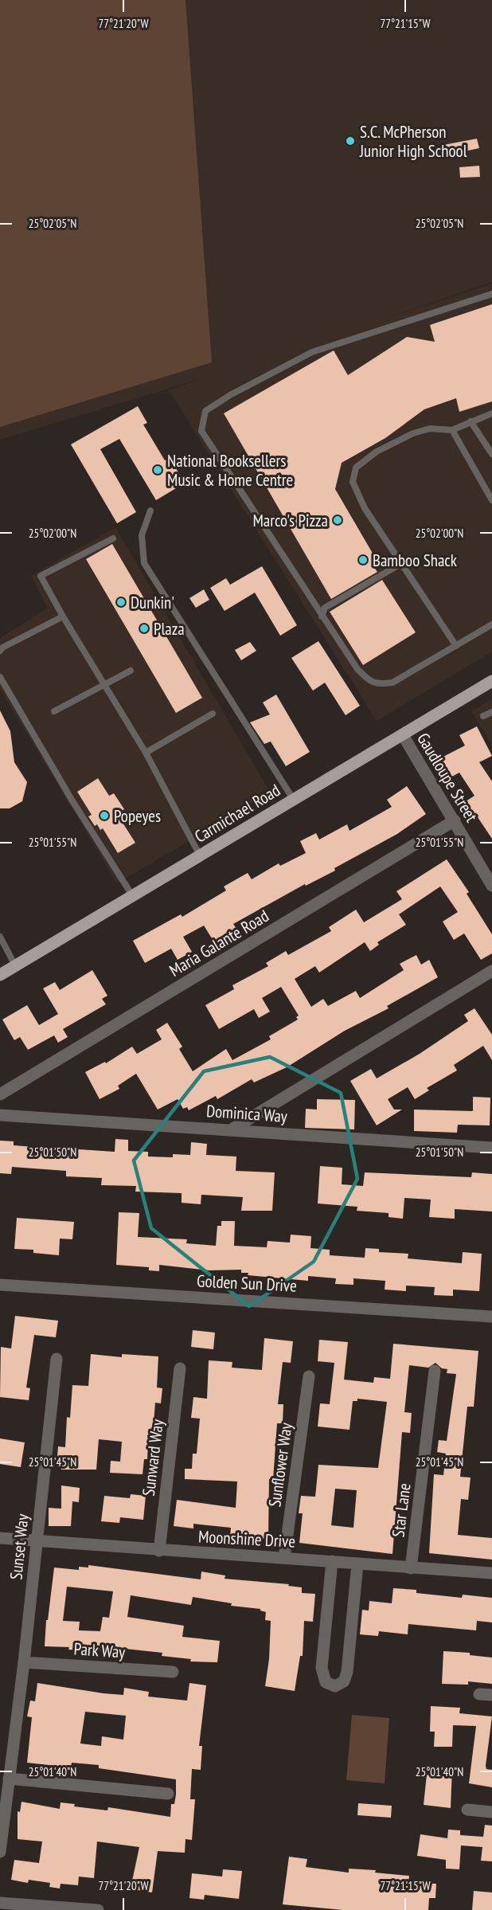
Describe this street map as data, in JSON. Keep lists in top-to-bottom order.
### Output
{
  "streets": {
    "main road": ["Carmichael Road"],
    "street": [
      "Gaudloupe Street",
      "Maria Galante Road",
      "Dominica Way",
      "Golden Sun Drive",
      "Sunward Way",
      "Sunflower Way",
      "Star Lane",
      "Moonshine Drive",
      "Sunset Way",
      "Park Way"
    ]
  },
  "crossings": [
    ["Gaudloupe Street", "Carmichael Road"],
    ["Gaudloupe Street", "Maria Galante Road"],
    ["Sunward Way", "Moonshine Drive"],
    ["Sunflower Way", "Moonshine Drive"],
    ["Star Lane", "Moonshine Drive"],
    ["Moonshine Drive", "Sunset Way"],
    ["Sunset Way", "Park Way"]
  ],
  "places": [
    "S.C. McPherson Junior High School",
    "National Booksellers Music & Home Centre",
    "Marco's Pizza",
    "Bamboo Shack",
    "Dunkin'",
    "Plaza",
    "Popeyes"
  ],
  "coordinates": [
    "77°21'20\"W",
    "77°21'15\"W",
    "25°02'05\"N",
    "25°02'00\"N",
    "25°01'55\"N",
    "25°01'50\"N",
    "25°01'45\"N",
    "25°01'40\"N"
  ]
}
